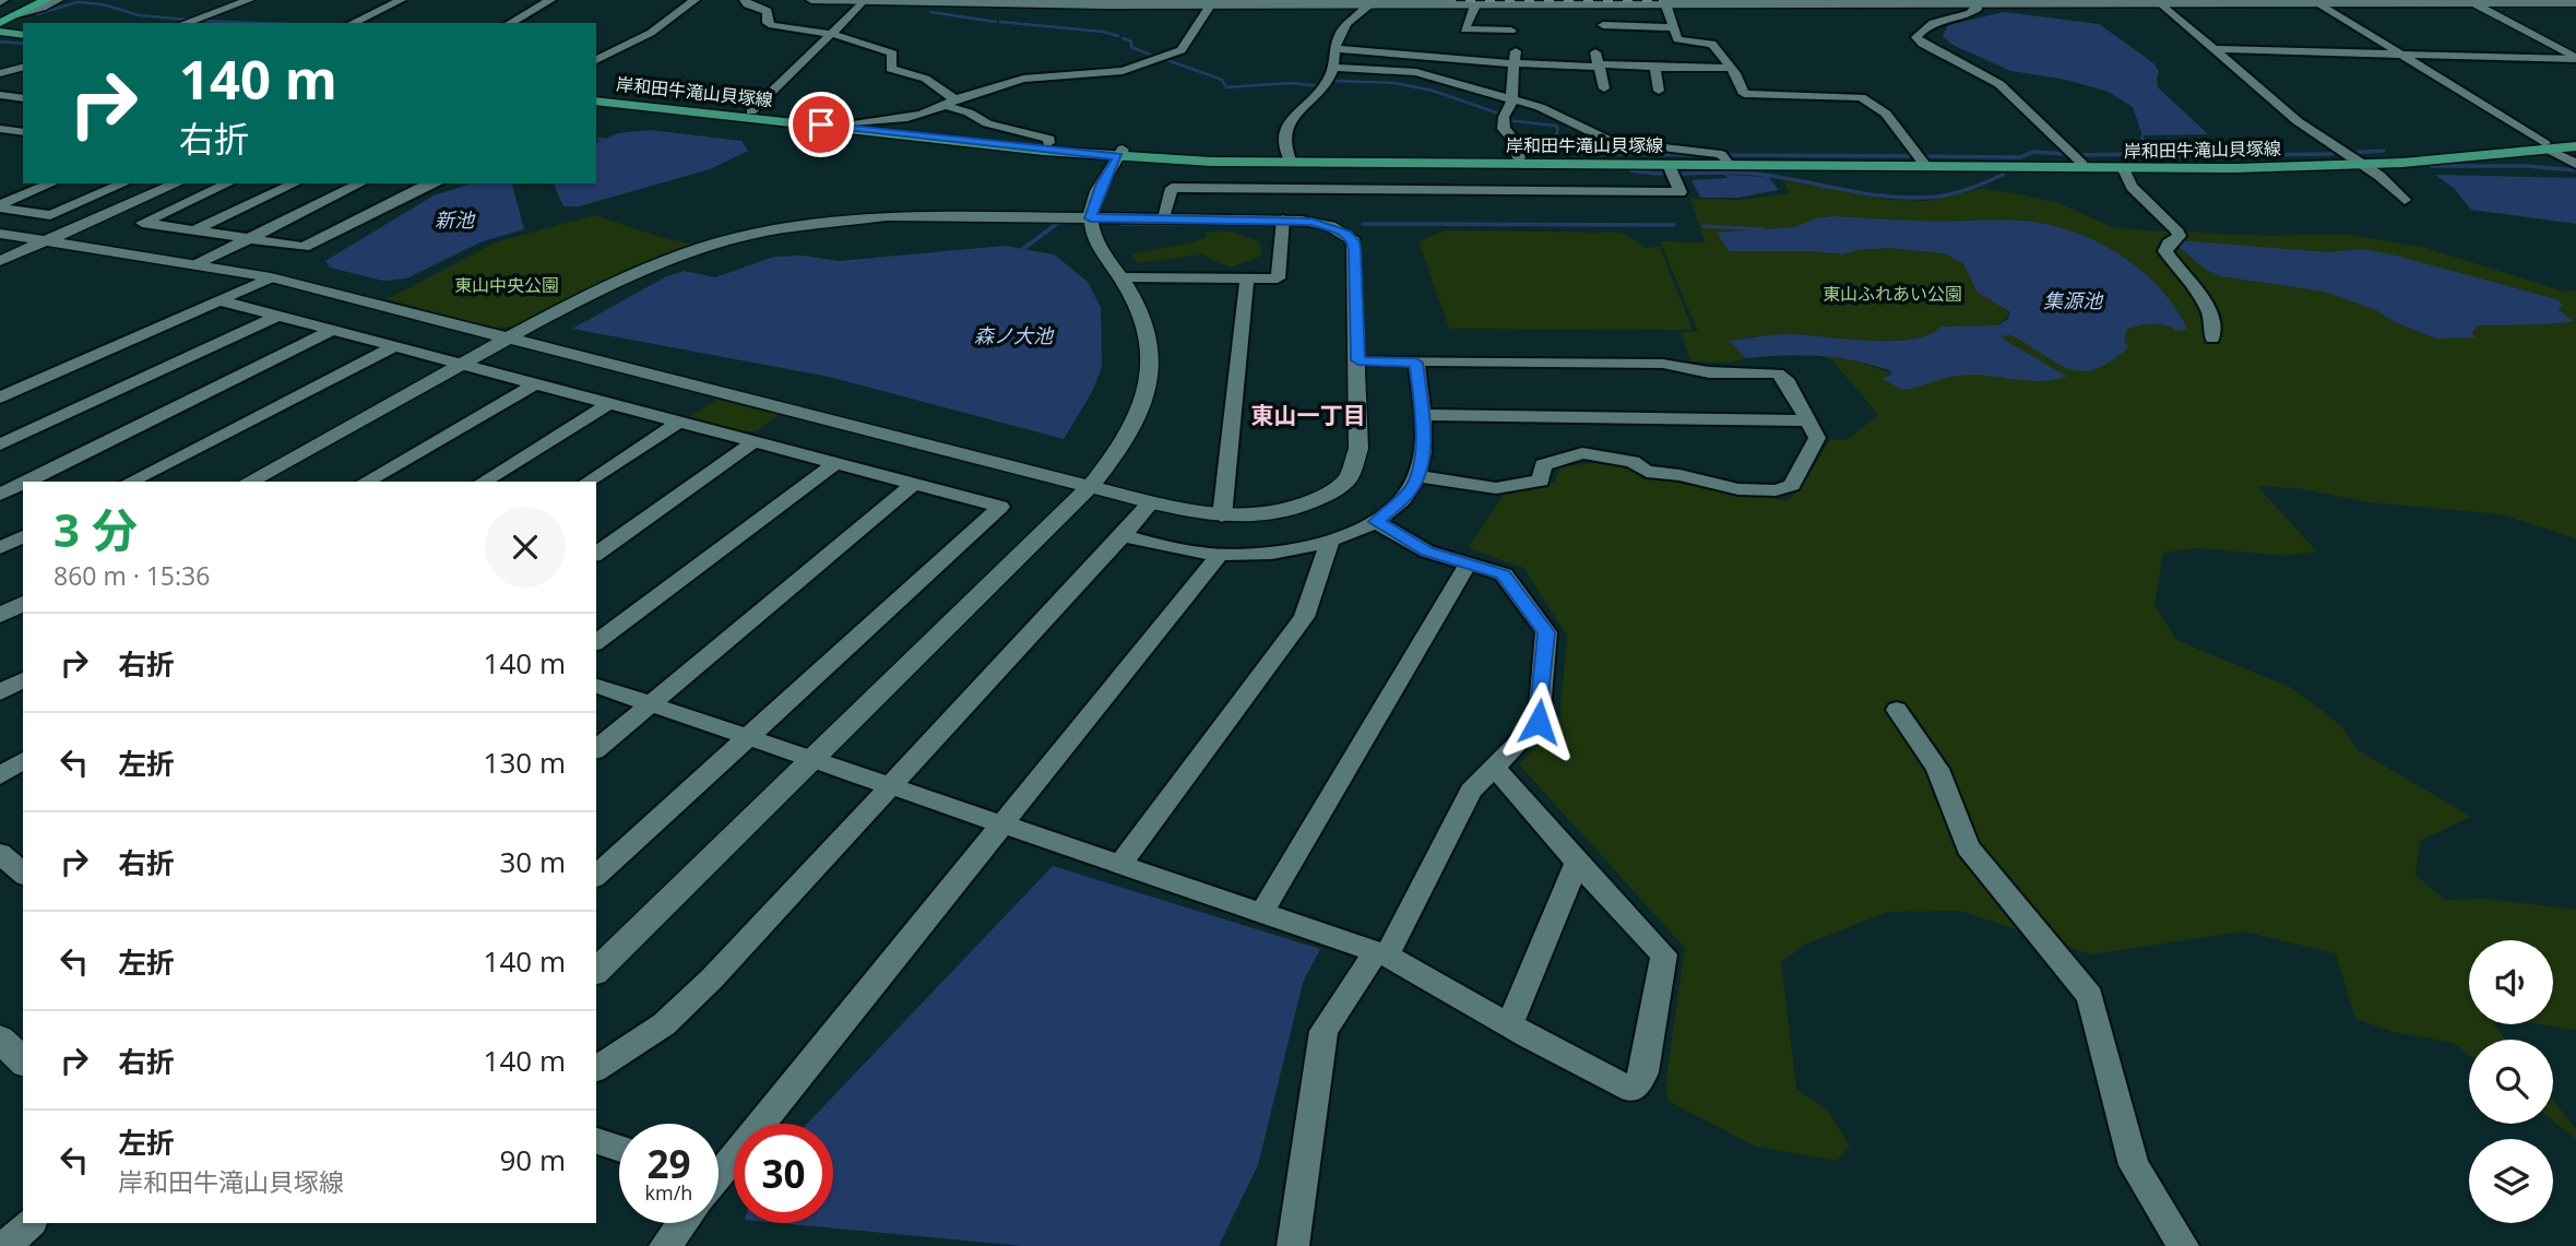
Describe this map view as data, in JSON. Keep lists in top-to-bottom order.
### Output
{
  "streets": {
    "main road": ["岸和田牛滝山貝塚線"]
  },
  "districts": ["東山一丁目"],
  "water": ["新池", "集源池", "森ノ大池"],
  "parks": ["東山中央公園", "東山ふれあい公園"],
  "page": {
    "turn": ["140 m", "右折"],
    "heading": ["3 分", "860 m · 15:36"],
    "list": [
      {
        "name": "右折",
        "value": "140 m"
      },
      {
        "name": "左折",
        "value": "130 m"
      },
      {
        "name": "右折",
        "value": "30 m"
      },
      {
        "name": "左折",
        "value": "140 m"
      },
      {
        "name": "右折",
        "value": "140 m"
      },
      {
        "name": "左折",
        "note": "岸和田牛滝山貝塚線",
        "value": "90 m"
      }
    ],
    "speed": "29 km/h",
    "limit": "30"
  }
}
